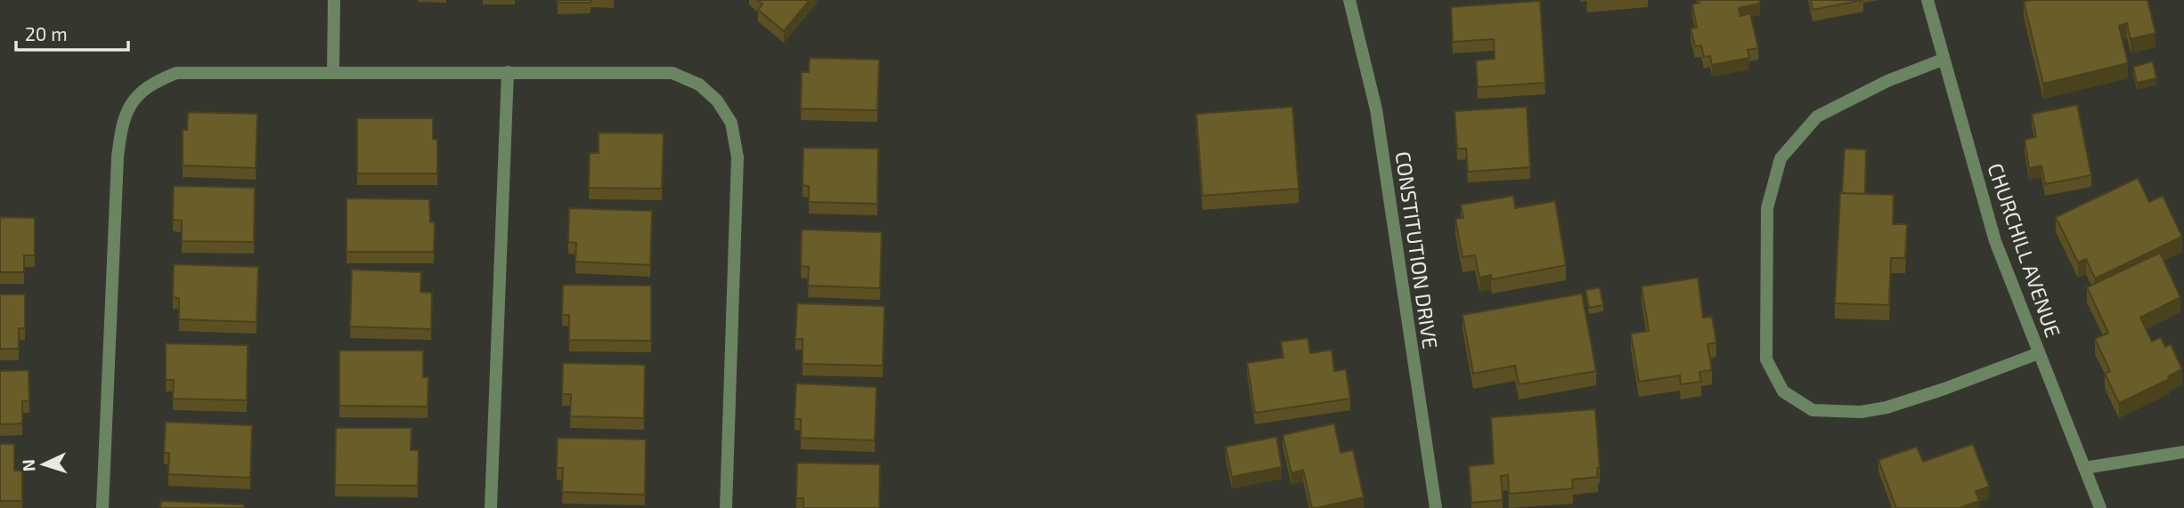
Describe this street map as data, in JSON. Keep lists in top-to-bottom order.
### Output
{
  "streets": {
    "street": ["CONSTITUTION DRIVE", "CHURCHILL AVENUE"]
  },
  "scale_bar": "20 m",
  "north": "left"
}
